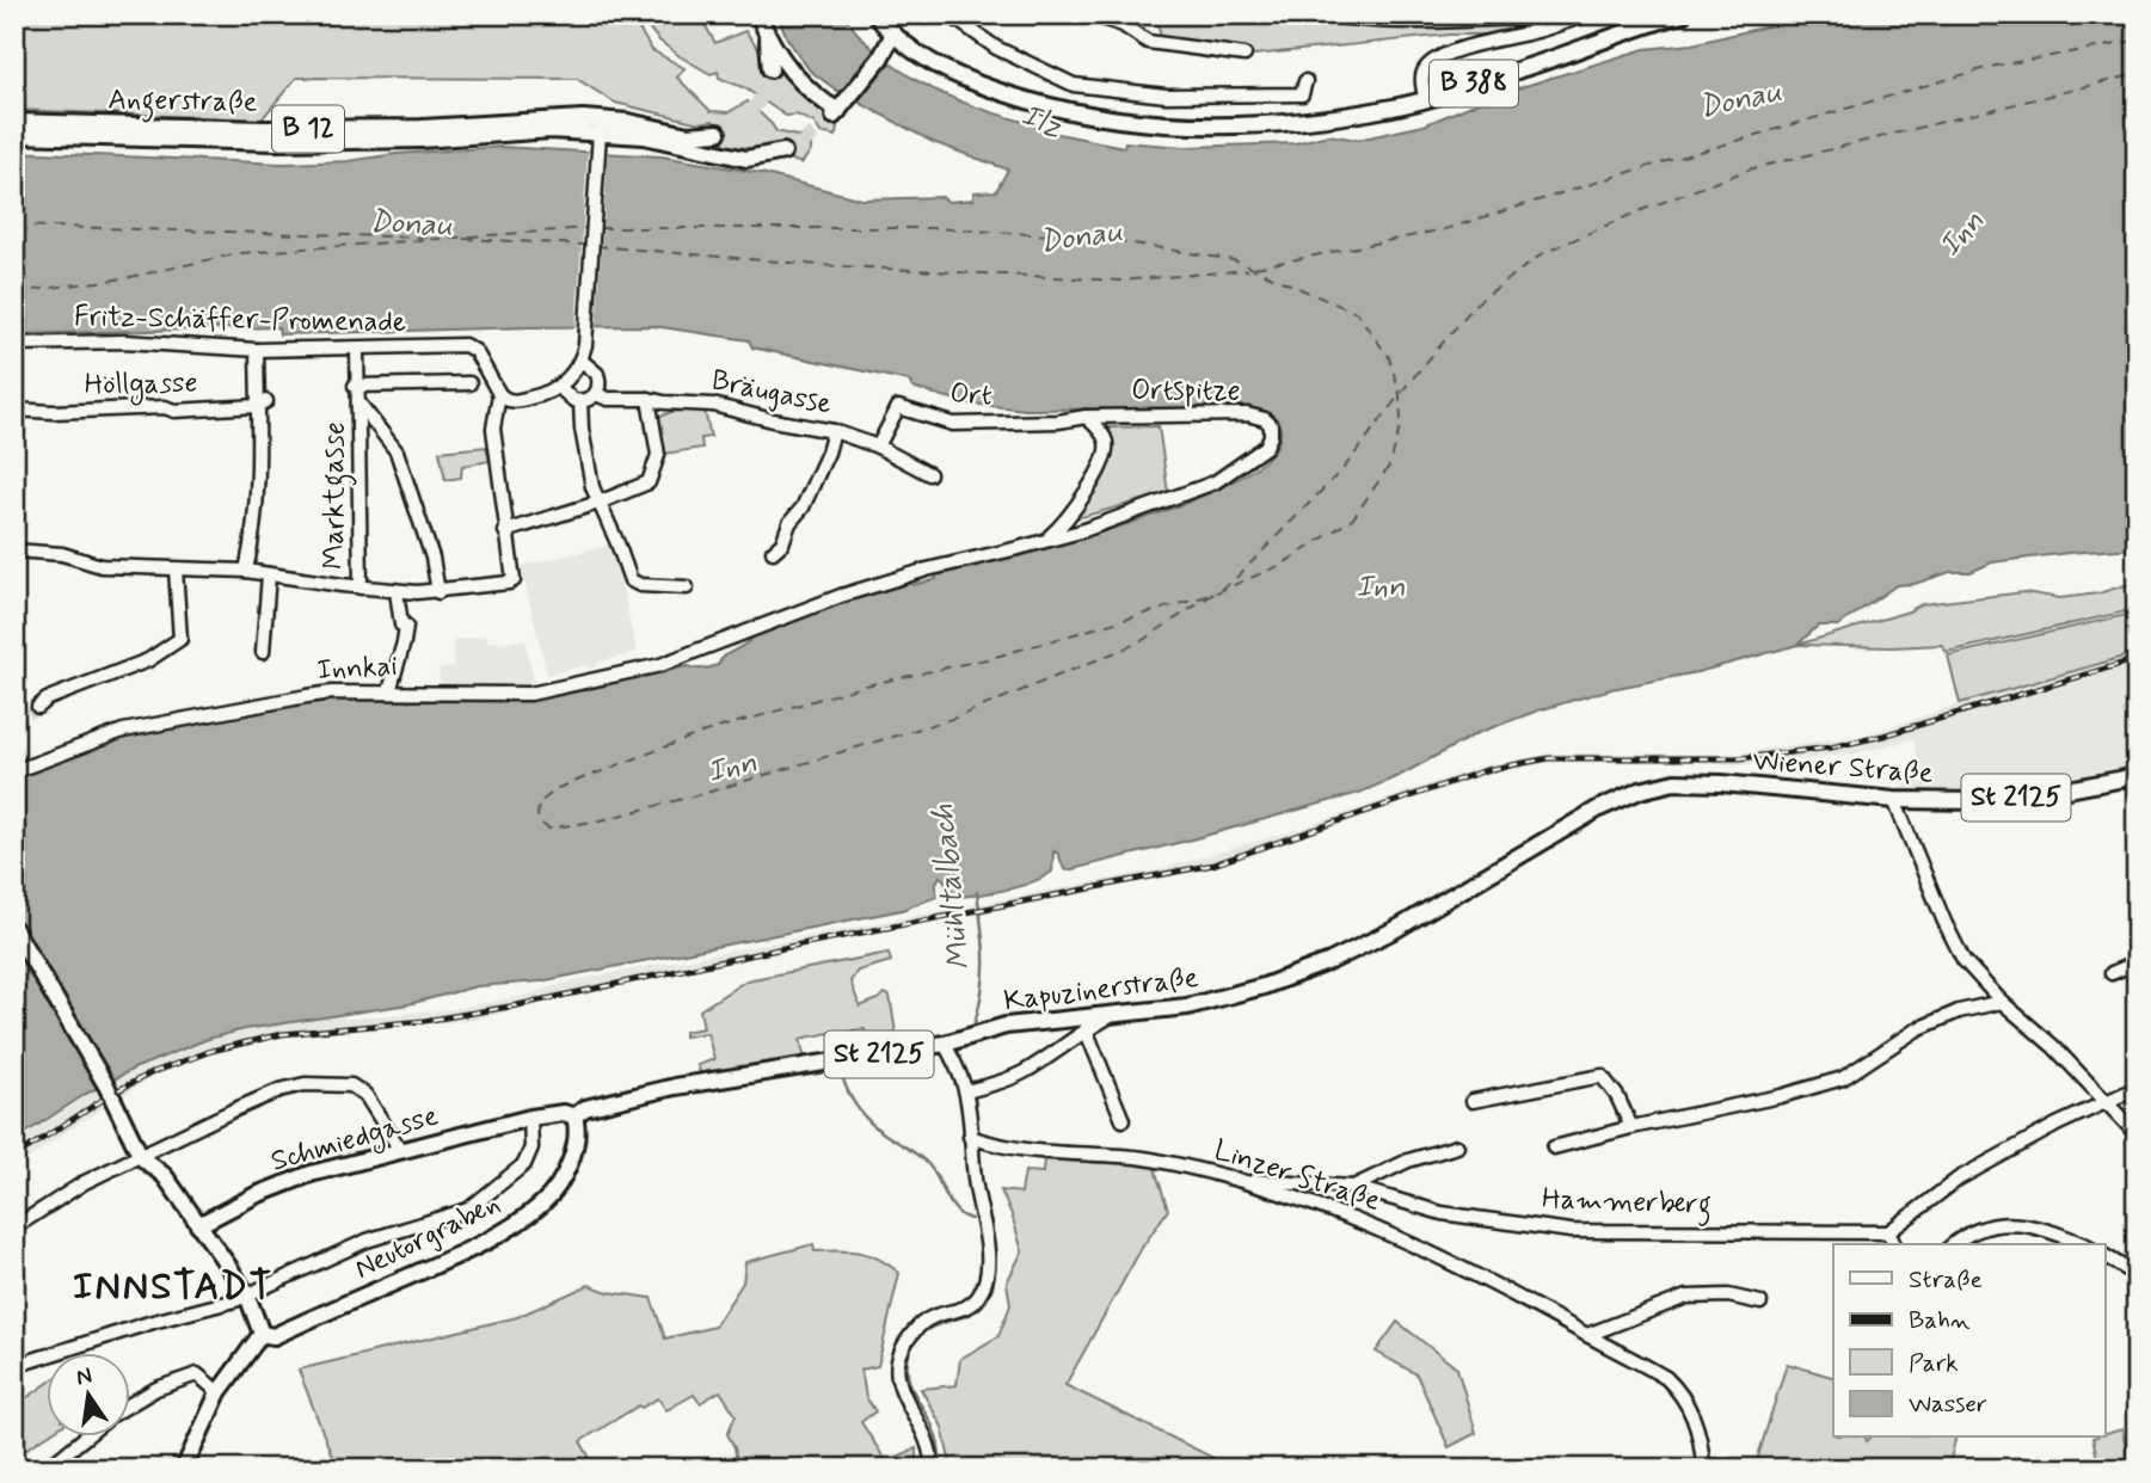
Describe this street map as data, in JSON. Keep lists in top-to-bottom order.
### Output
{
  "streets": {
    "main road": [
      "B 388",
      "Angerstraße",
      "B 12",
      "Wiener Straße",
      "St 2125",
      "Kapuzinerstraße",
      "Schmiedgasse",
      "Neutorgraben"
    ],
    "street": [
      "Fritz-Schäffer-Promenade",
      "Höllgasse",
      "Ortspitze",
      "Bräugasse",
      "Ort",
      "Marktgasse",
      "Innkai",
      "Linzer Straße",
      "Hammerberg"
    ]
  },
  "crossings": [
    ["Fritz-Schäffer-Promenade", "Marktgasse"],
    ["Ortspitze", "Ort"],
    ["Ortspitze", "Innkai"],
    ["Bräugasse", "Ort"],
    ["Wiener Straße", "Kapuzinerstraße"],
    ["St 2125", "Kapuzinerstraße"],
    ["St 2125", "Schmiedgasse"],
    ["St 2125", "Neutorgraben"],
    ["Kapuzinerstraße", "Neutorgraben"],
    ["Linzer Straße", "Hammerberg"]
  ],
  "districts": ["INNSTADT"],
  "water": [
    "Donau",
    "Ilz",
    "Inn",
    "Mühltalbach"
  ],
  "legend": [
    "Straße",
    "Bahn",
    "Park",
    "Wasser"
  ],
  "north": "top"
}
